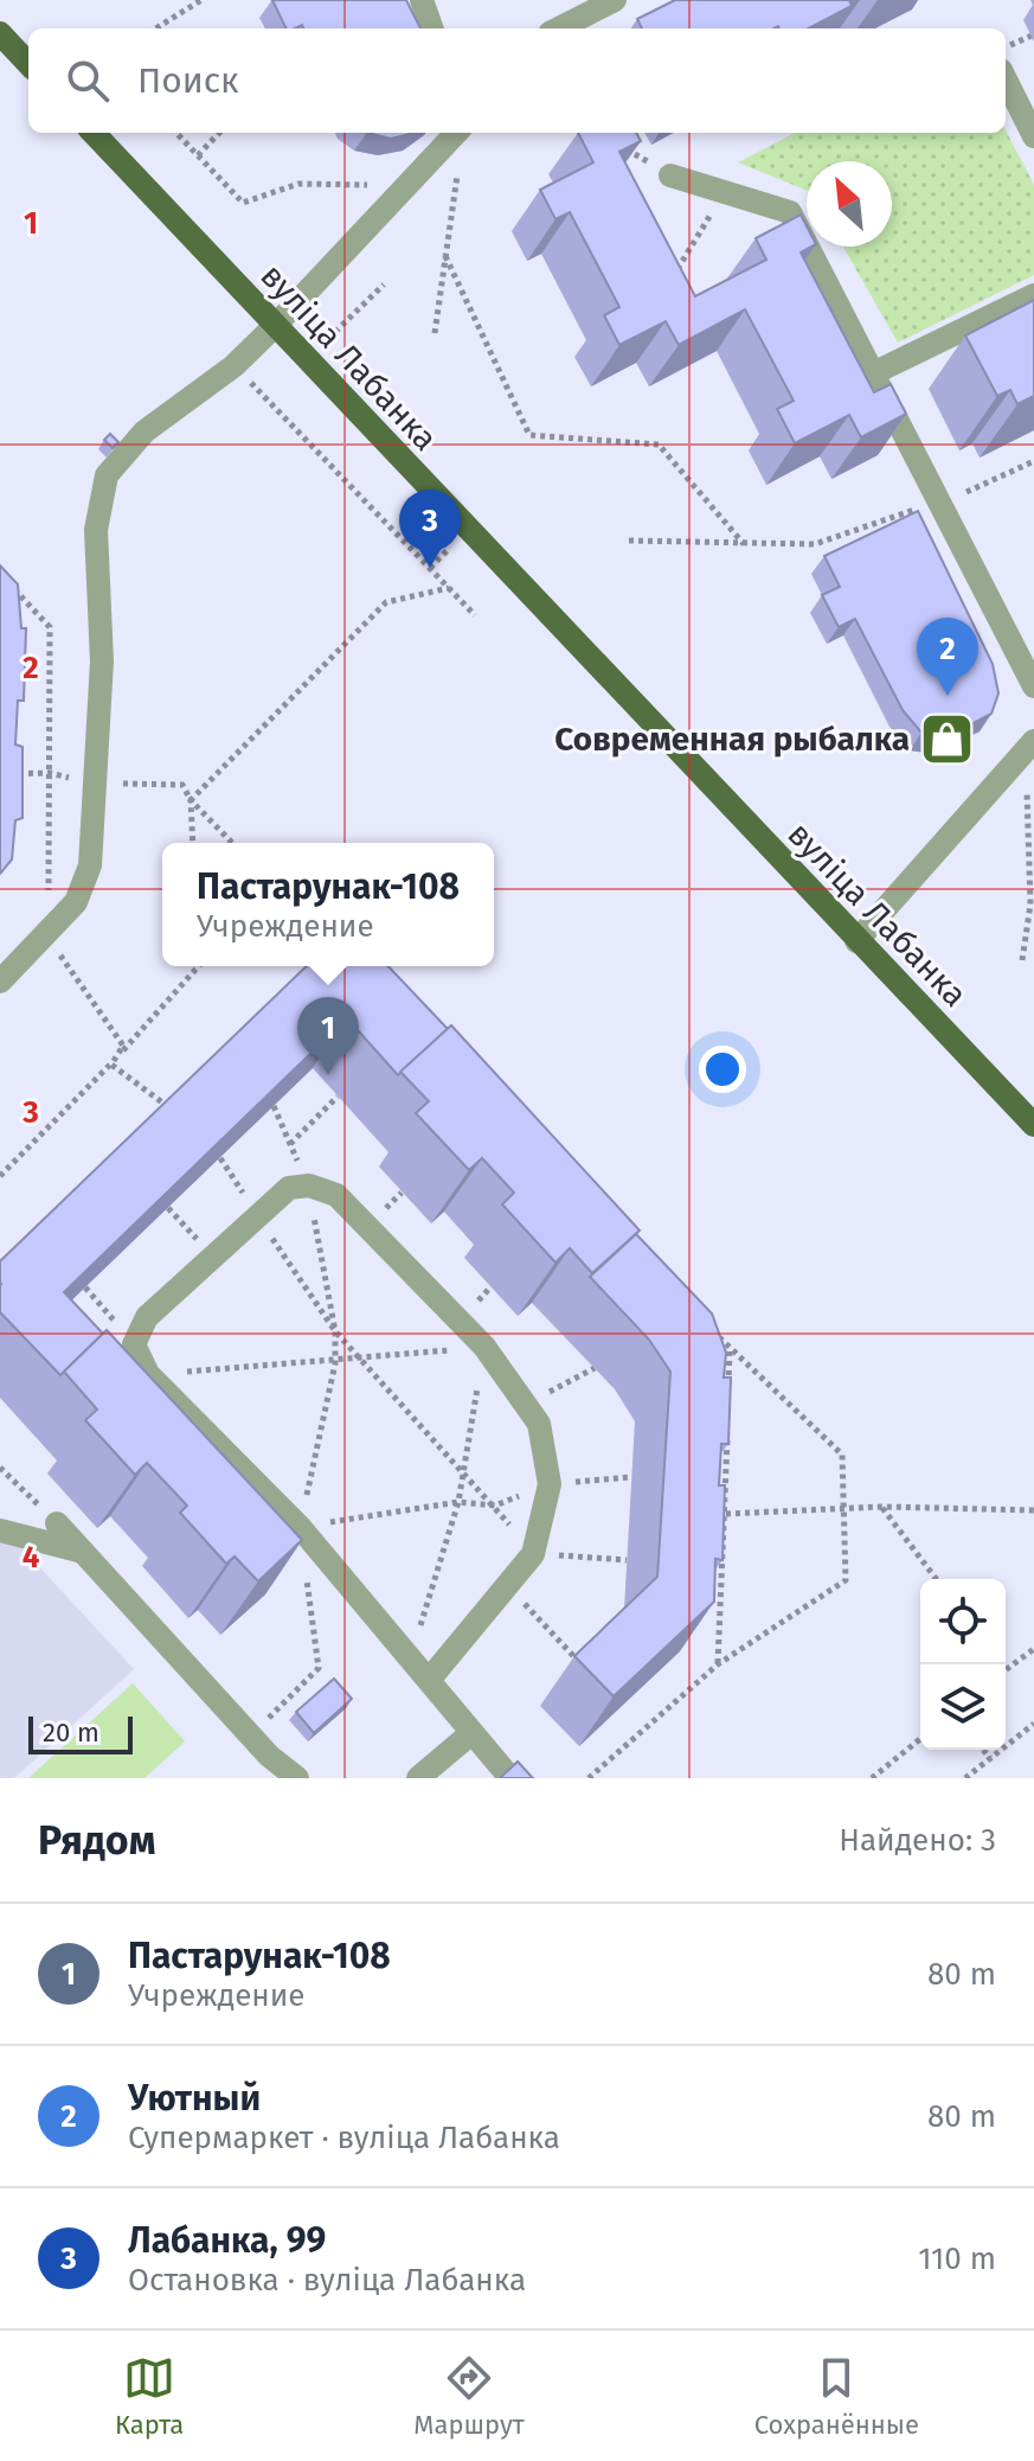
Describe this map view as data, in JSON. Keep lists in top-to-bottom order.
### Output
{
  "streets": {
    "main road": ["вуліца Лабанка"]
  },
  "places": {
    "shop": ["Современная рыбалка"]
  },
  "scale_bar": "20 m",
  "north": "top left",
  "page": {
    "search": "Поиск",
    "pins": ["3", "2", "1"],
    "popup": ["Пастарунак-108", "Учреждение"],
    "scale": "20 m",
    "heading": ["Рядом", "Найдено: 3"],
    "list": [
      {
        "mark": "1",
        "name": "Пастарунак-108",
        "note": "Учреждение",
        "value": "80 m"
      },
      {
        "mark": "2",
        "name": "Уютный",
        "note": "Супермаркет · вуліца Лабанка",
        "value": "80 m"
      },
      {
        "mark": "3",
        "name": "Лабанка, 99",
        "note": "Остановка · вуліца Лабанка",
        "value": "110 m"
      }
    ],
    "nav": ["Карта", "Маршрут", "Сохранённые"]
  },
  "grid": {
    "rows": [
      "1",
      "2",
      "3",
      "4"
    ]
  }
}
